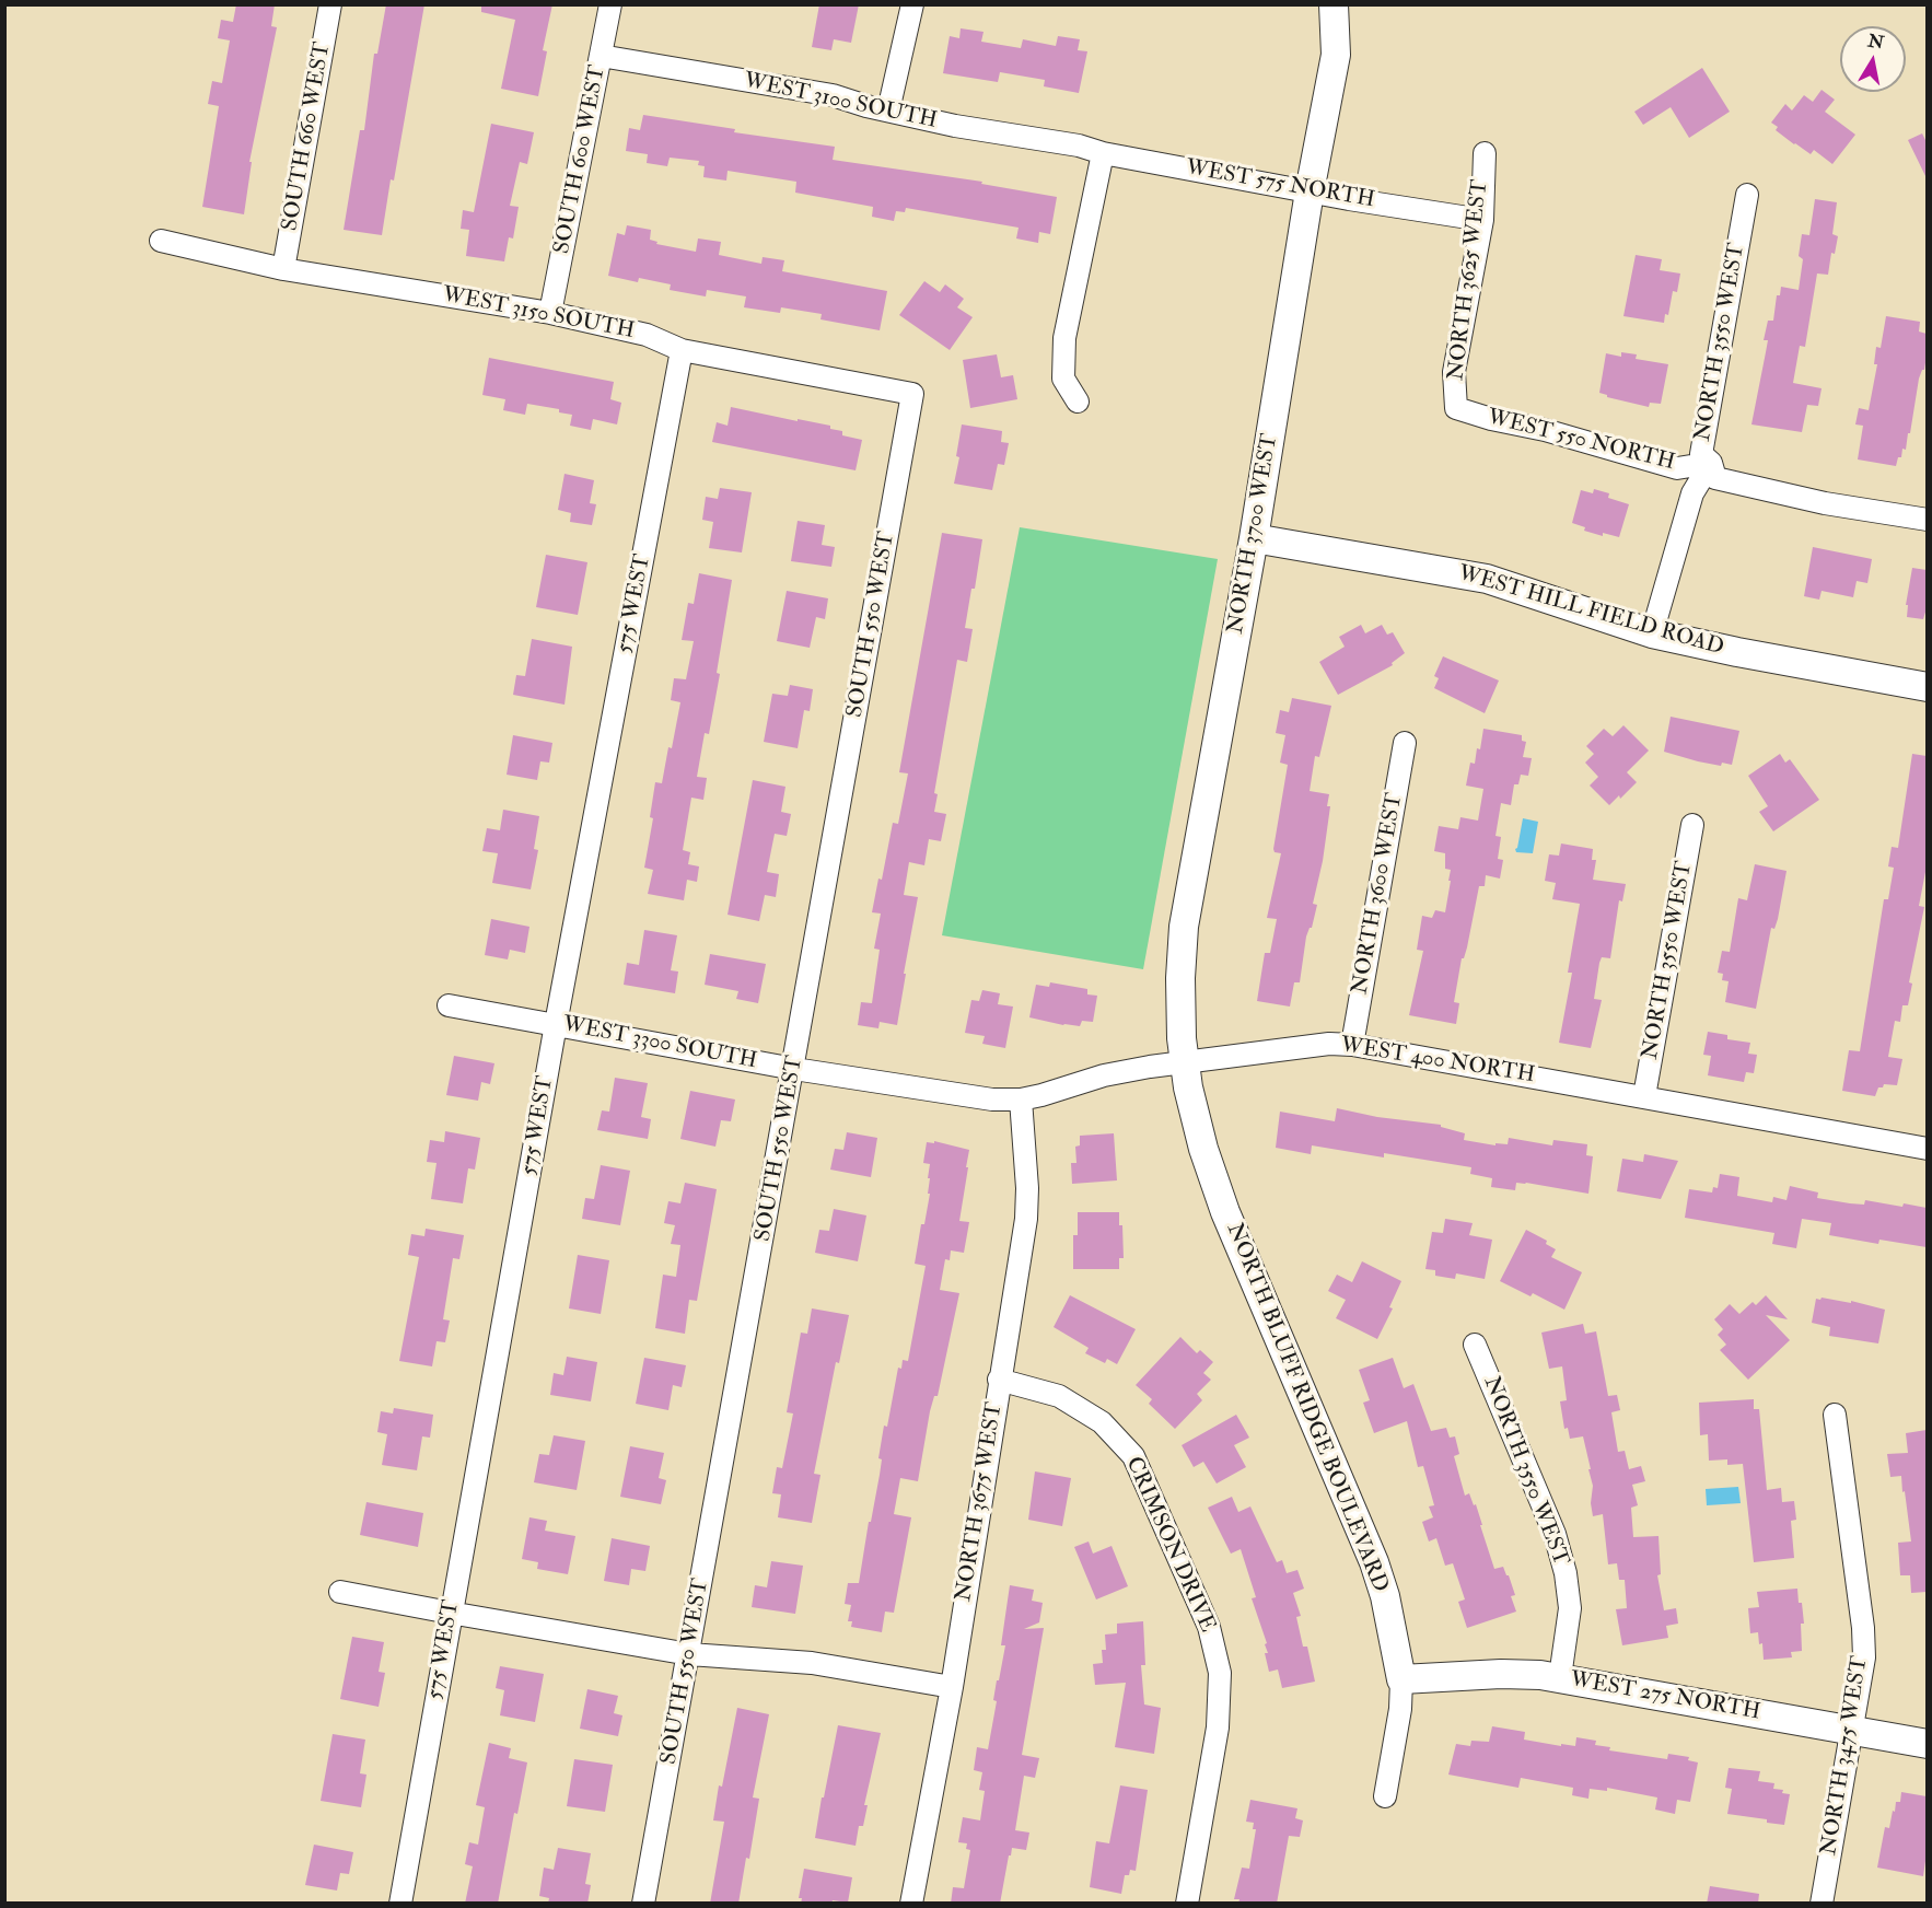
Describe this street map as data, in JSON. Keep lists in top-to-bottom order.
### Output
{
  "streets": {
    "street": [
      "WEST 3100 SOUTH",
      "SOUTH 660 WEST",
      "SOUTH 600 WEST",
      "WEST 575 NORTH",
      "NORTH 3625 WEST",
      "WEST 3150 SOUTH",
      "NORTH 3550 WEST",
      "WEST 550 NORTH",
      "NORTH 3700 WEST",
      "575 WEST",
      "WEST HILL FIELD ROAD",
      "SOUTH 550 WEST",
      "NORTH 3600 WEST",
      "WEST 3300 SOUTH",
      "WEST 400 NORTH",
      "NORTH BLUFF RIDGE BOULEVARD",
      "NORTH 3675 WEST",
      "CRIMSON DRIVE",
      "WEST 275 NORTH",
      "NORTH 3475 WEST"
    ]
  },
  "crossings": [
    ["WEST 3100 SOUTH", "SOUTH 600 WEST"],
    ["WEST 3100 SOUTH", "WEST 575 NORTH"],
    ["SOUTH 660 WEST", "WEST 3150 SOUTH"],
    ["SOUTH 600 WEST", "WEST 3150 SOUTH"],
    ["WEST 575 NORTH", "NORTH 3625 WEST"],
    ["WEST 575 NORTH", "NORTH 3700 WEST"],
    ["NORTH 3625 WEST", "WEST 550 NORTH"],
    ["WEST 3150 SOUTH", "575 WEST"],
    ["WEST 3150 SOUTH", "SOUTH 550 WEST"],
    ["NORTH 3550 WEST", "WEST 550 NORTH"],
    ["NORTH 3550 WEST", "WEST HILL FIELD ROAD"],
    ["NORTH 3550 WEST", "WEST 400 NORTH"],
    ["NORTH 3550 WEST", "WEST 275 NORTH"],
    ["NORTH 3700 WEST", "WEST HILL FIELD ROAD"],
    ["NORTH 3700 WEST", "WEST 400 NORTH"],
    ["NORTH 3700 WEST", "NORTH BLUFF RIDGE BOULEVARD"],
    ["575 WEST", "WEST 3300 SOUTH"],
    ["SOUTH 550 WEST", "WEST 3300 SOUTH"],
    ["NORTH 3600 WEST", "WEST 400 NORTH"],
    ["WEST 3300 SOUTH", "WEST 400 NORTH"],
    ["WEST 400 NORTH", "NORTH BLUFF RIDGE BOULEVARD"],
    ["WEST 400 NORTH", "NORTH 3675 WEST"],
    ["NORTH BLUFF RIDGE BOULEVARD", "WEST 275 NORTH"],
    ["NORTH 3675 WEST", "CRIMSON DRIVE"],
    ["WEST 275 NORTH", "NORTH 3475 WEST"]
  ],
  "north": "top"
}
